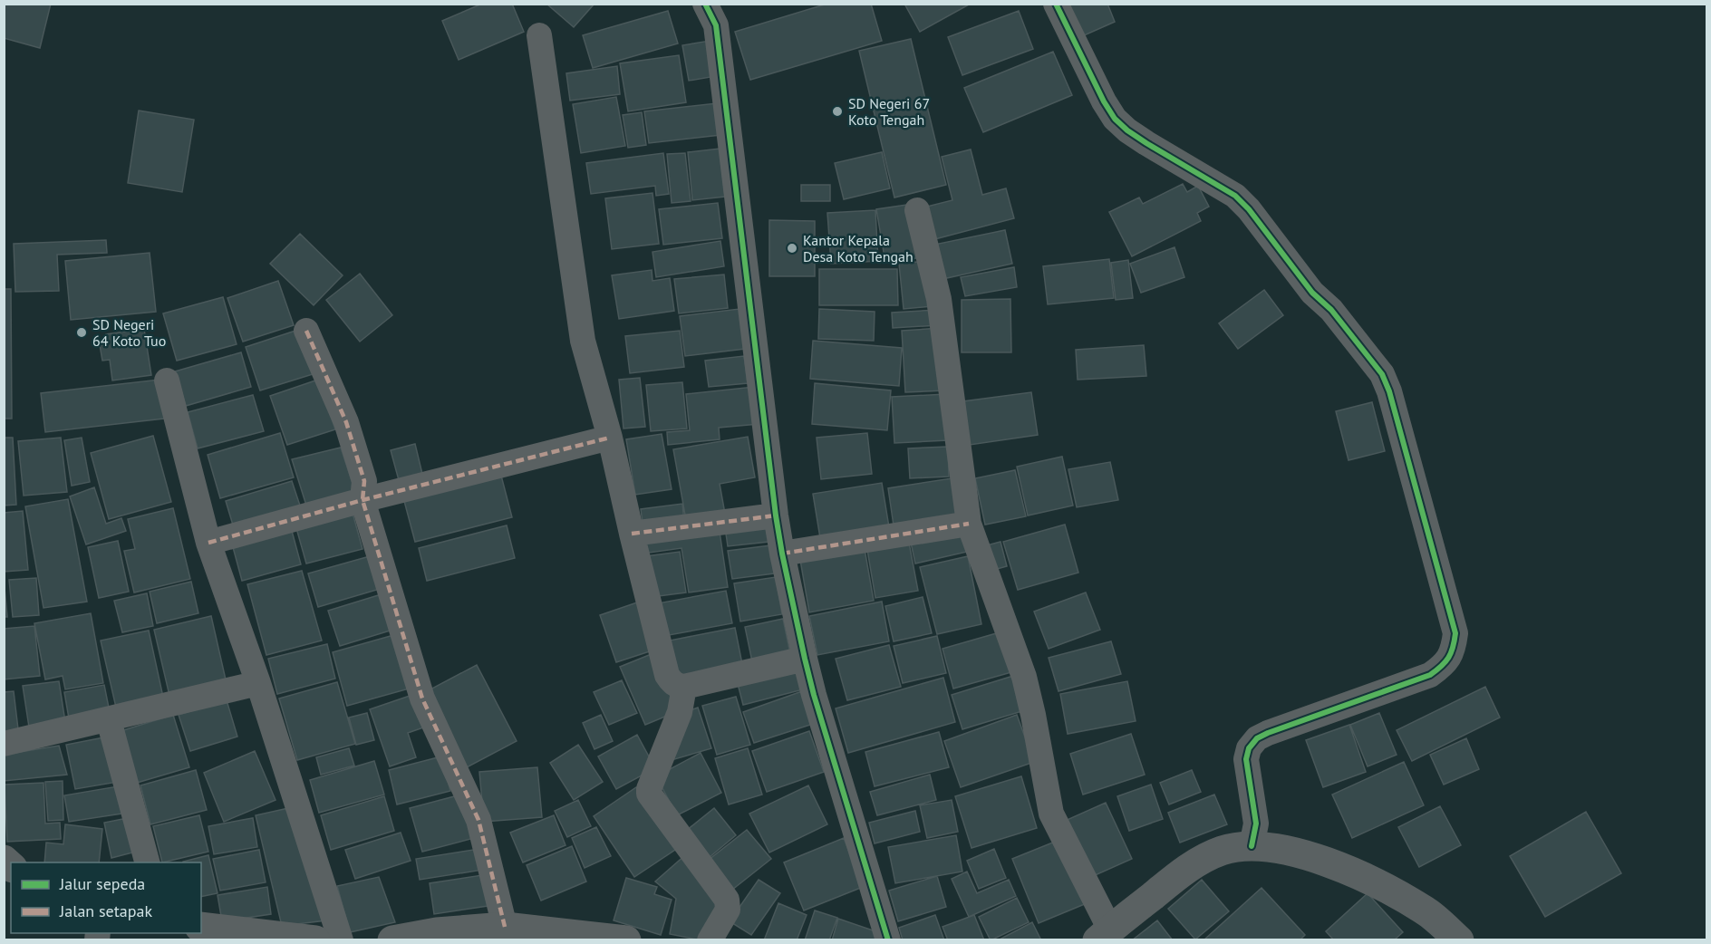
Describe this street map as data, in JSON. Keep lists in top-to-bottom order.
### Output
{
  "places": ["SD Negeri 67 Koto Tengah", "Kantor Kepala Desa Koto Tengah", "SD Negeri 64 Koto Tuo"],
  "legend": ["Jalur sepeda", "Jalan setapak"]
}
